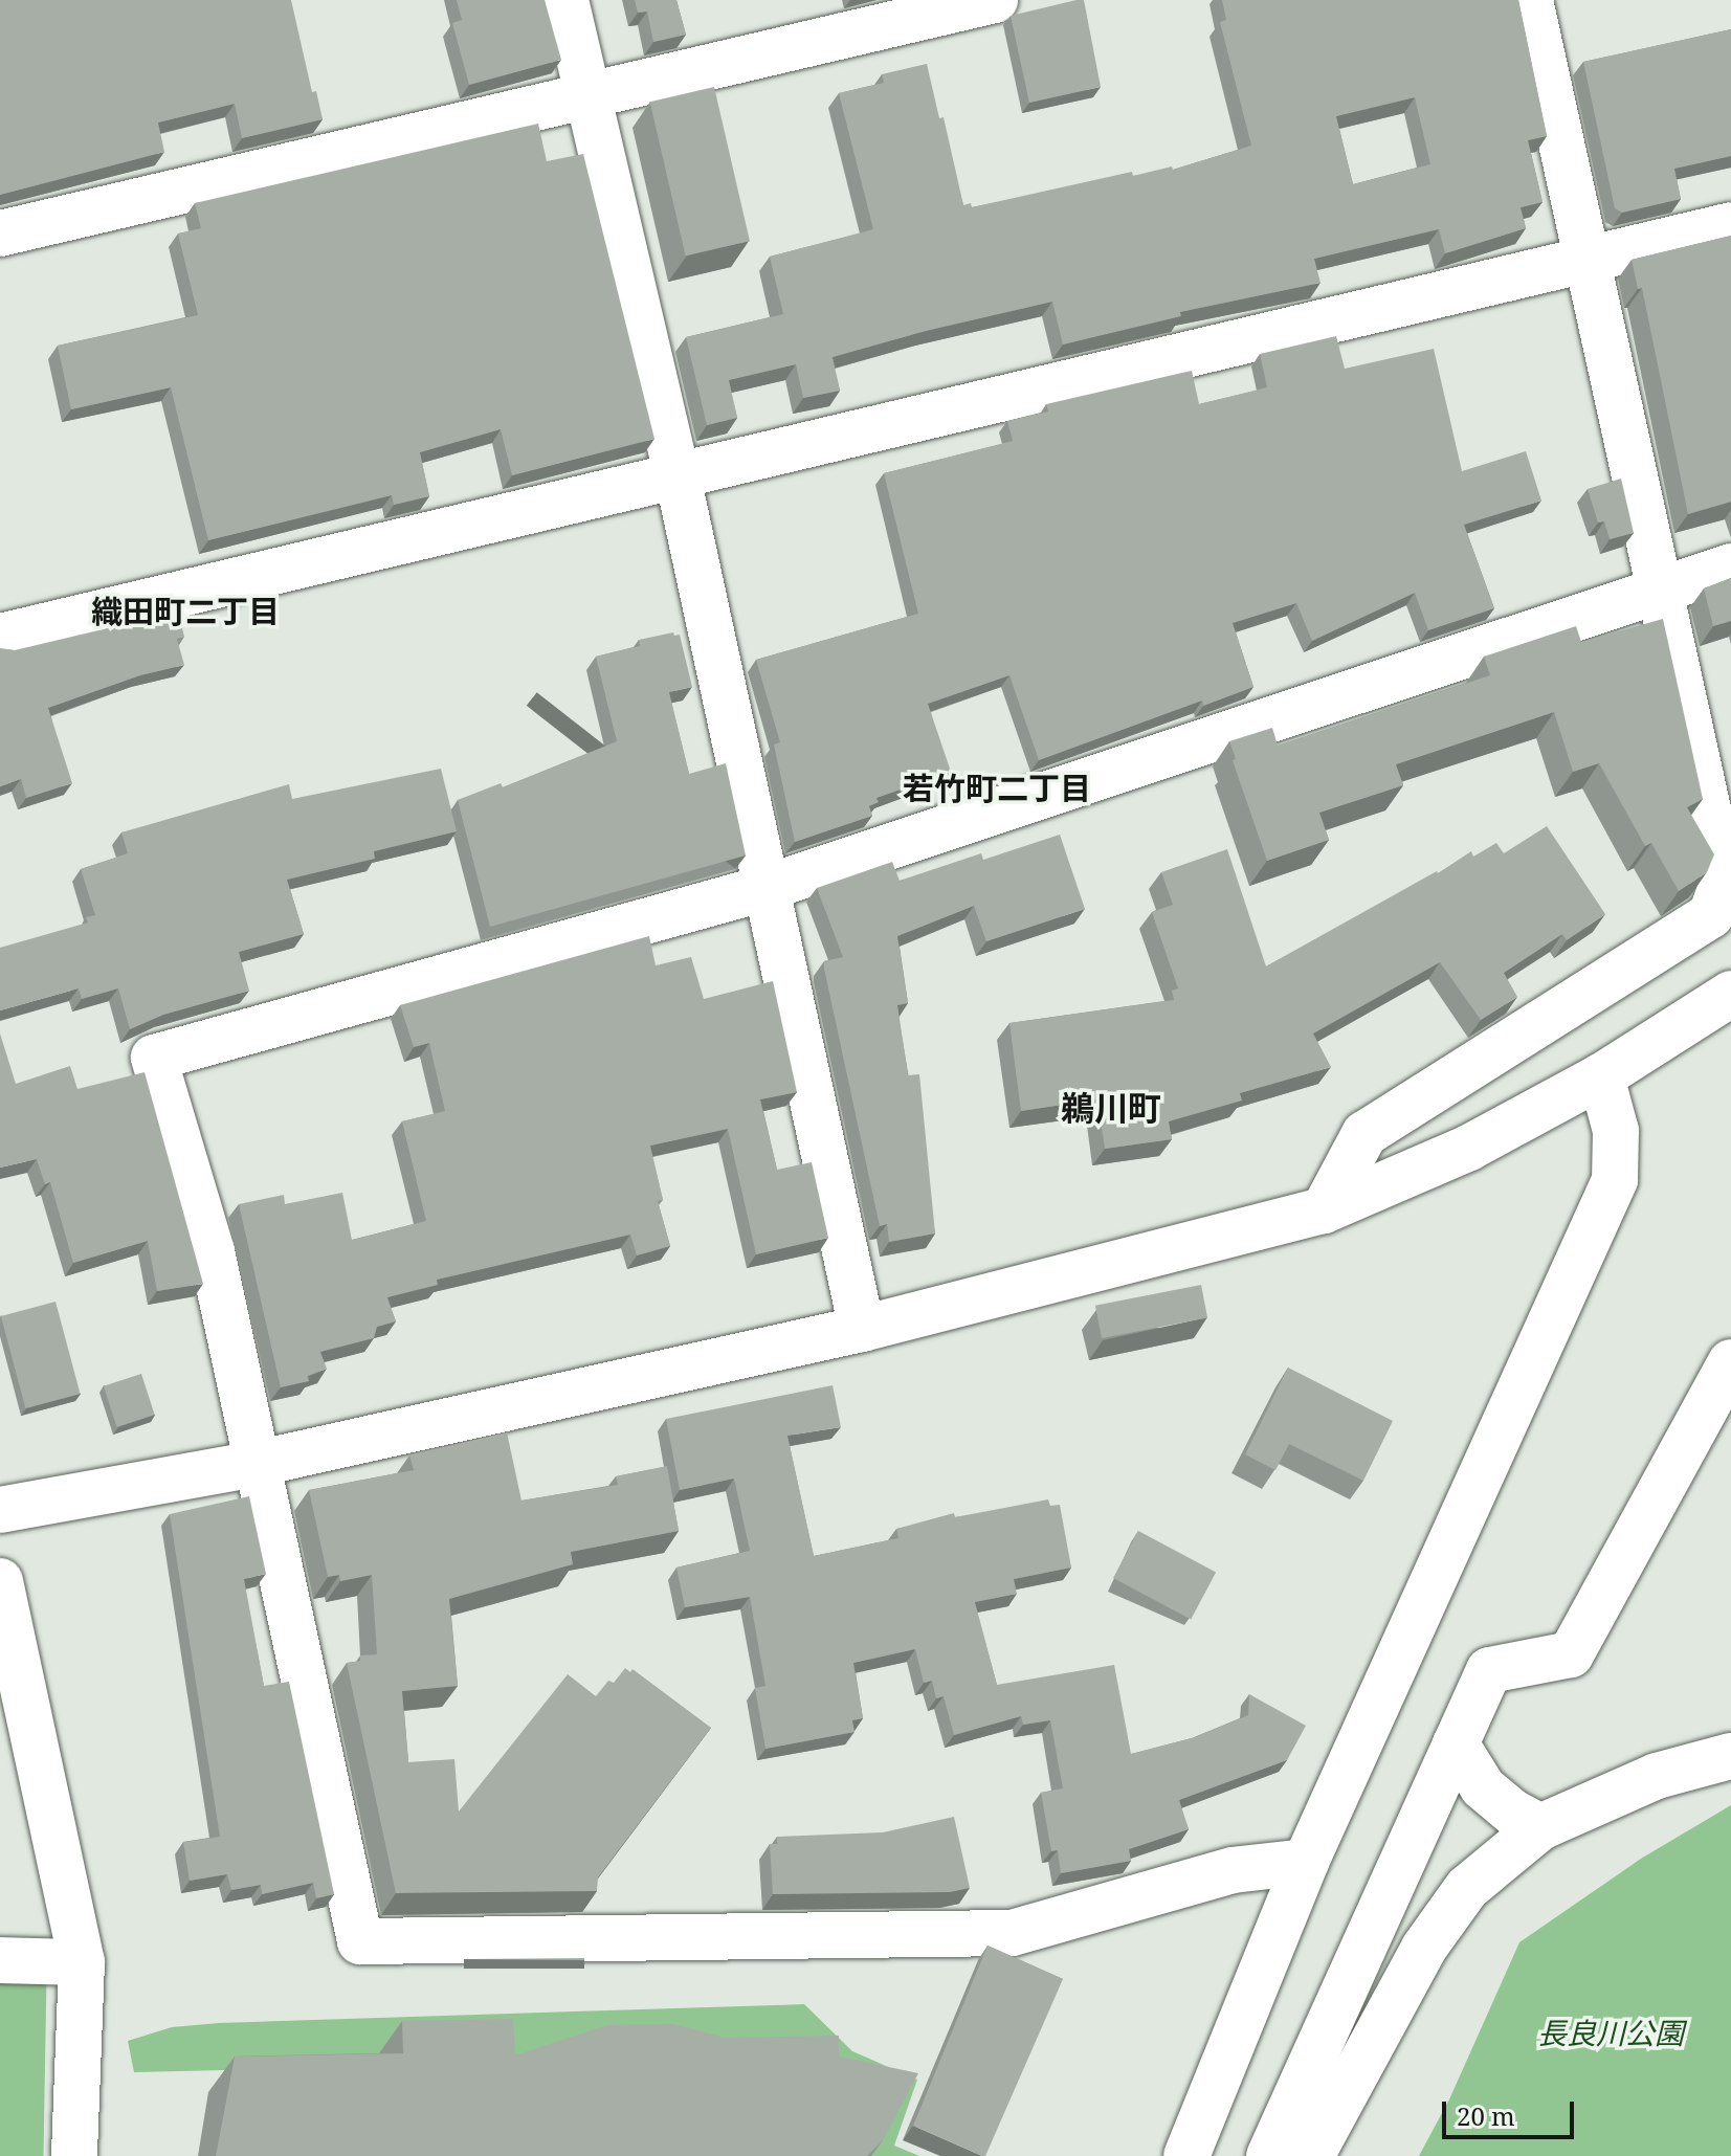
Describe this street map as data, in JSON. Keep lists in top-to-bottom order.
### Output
{
  "districts": ["織田町二丁目", "若竹町二丁目", "鵜川町"],
  "parks": ["長良川公園"],
  "scale_bar": "20 m"
}
